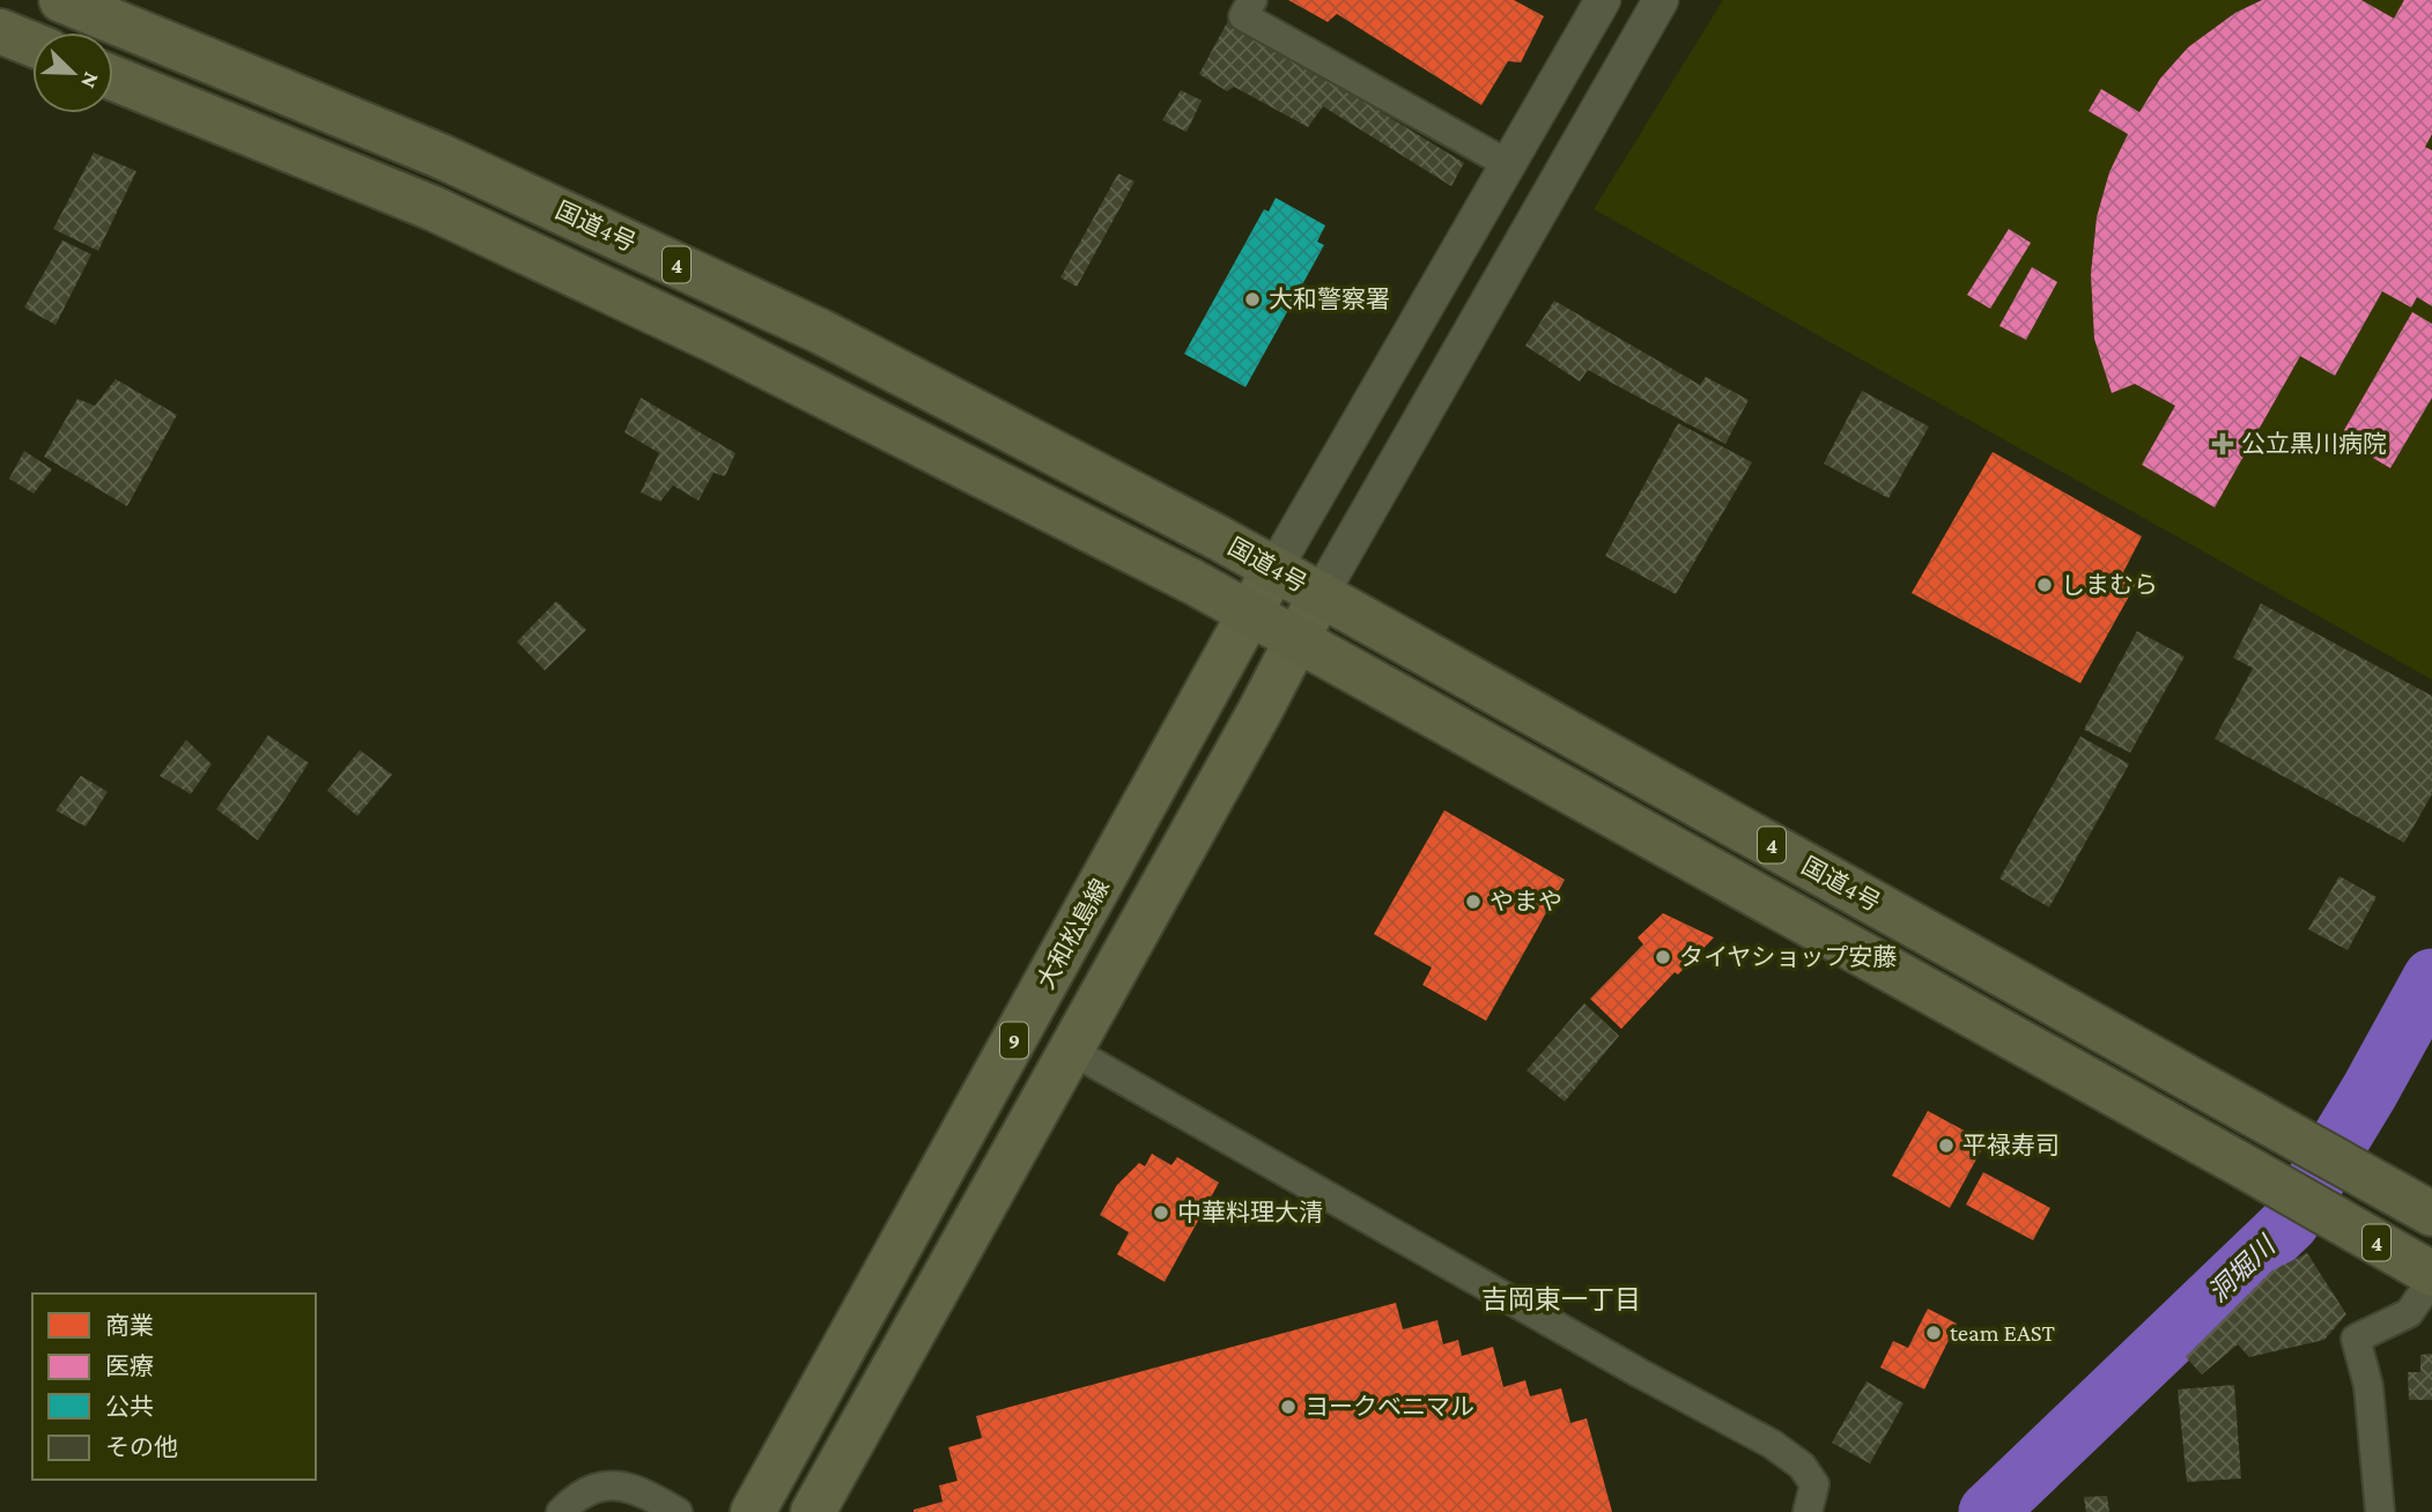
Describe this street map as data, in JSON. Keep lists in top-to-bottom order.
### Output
{
  "streets": {
    "highway": ["国道4号", "4"],
    "main road": ["大和松島線", "9"]
  },
  "crossings": [
    ["国道4号", "大和松島線"],
    ["国道4号", "9"]
  ],
  "districts": ["吉岡東一丁目"],
  "water": ["洞堀川"],
  "places": {
    "other": [
      "大和警察署",
      "しまむら",
      "やまや",
      "タイヤショップ安藤",
      "平禄寿司",
      "中華料理大清",
      "team EAST",
      "ヨークベニマル"
    ],
    "health": ["公立黒川病院"]
  },
  "legend": [
    "商業",
    "医療",
    "公共",
    "その他"
  ],
  "north": "bottom right"
}
